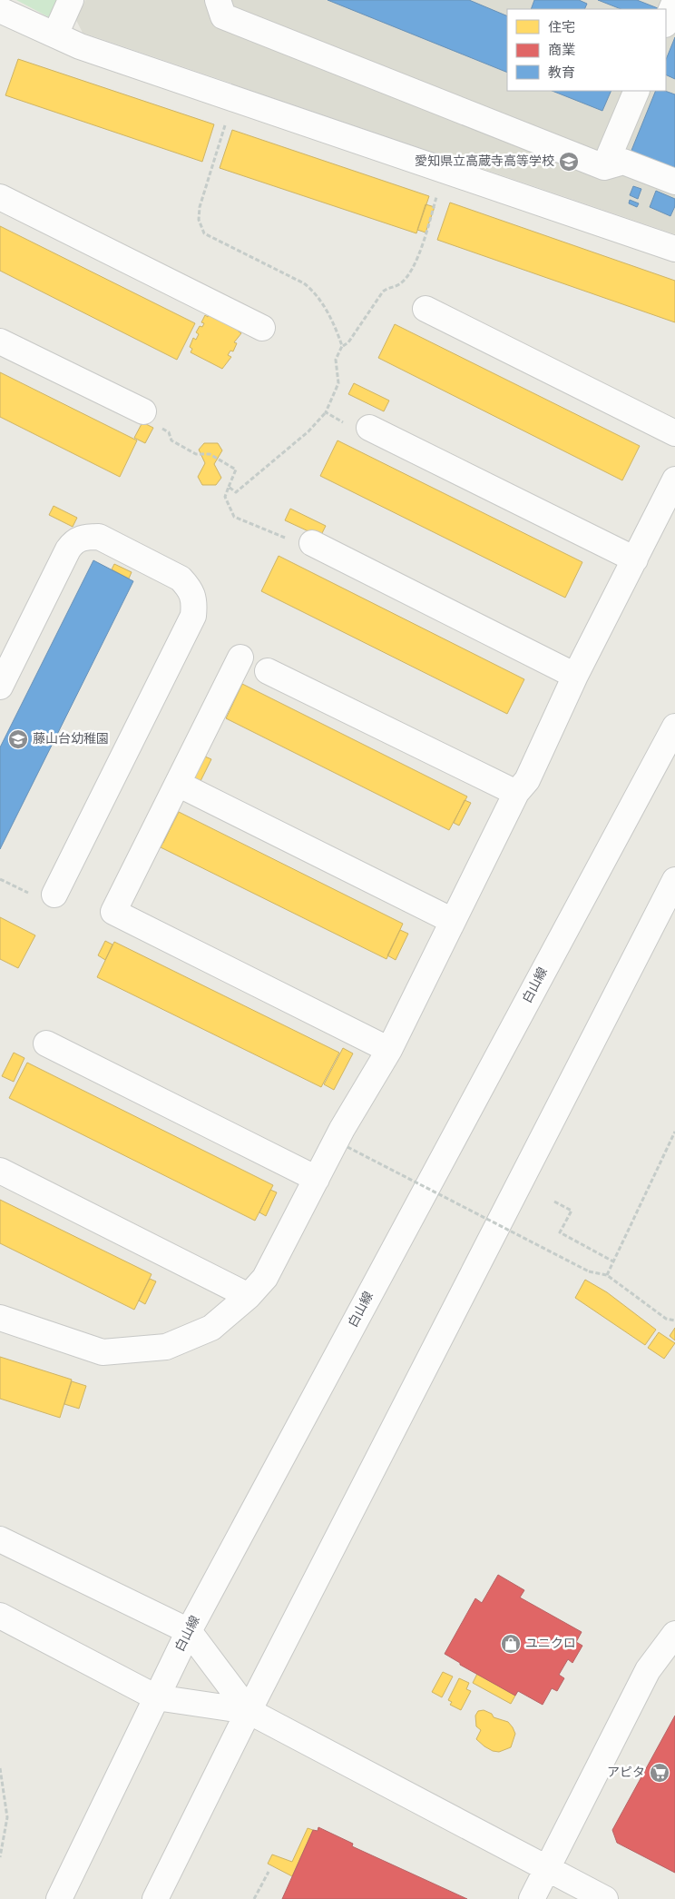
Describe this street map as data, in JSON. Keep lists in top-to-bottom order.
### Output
{
  "streets": {
    "street": ["白山線"]
  },
  "places": {
    "school or university": ["愛知県立高蔵寺高等学校", "藤山台幼稚園"],
    "shop": ["ユニクロ"],
    "supermarket": ["アピタ"]
  },
  "legend": ["住宅", "商業", "教育"]
}
